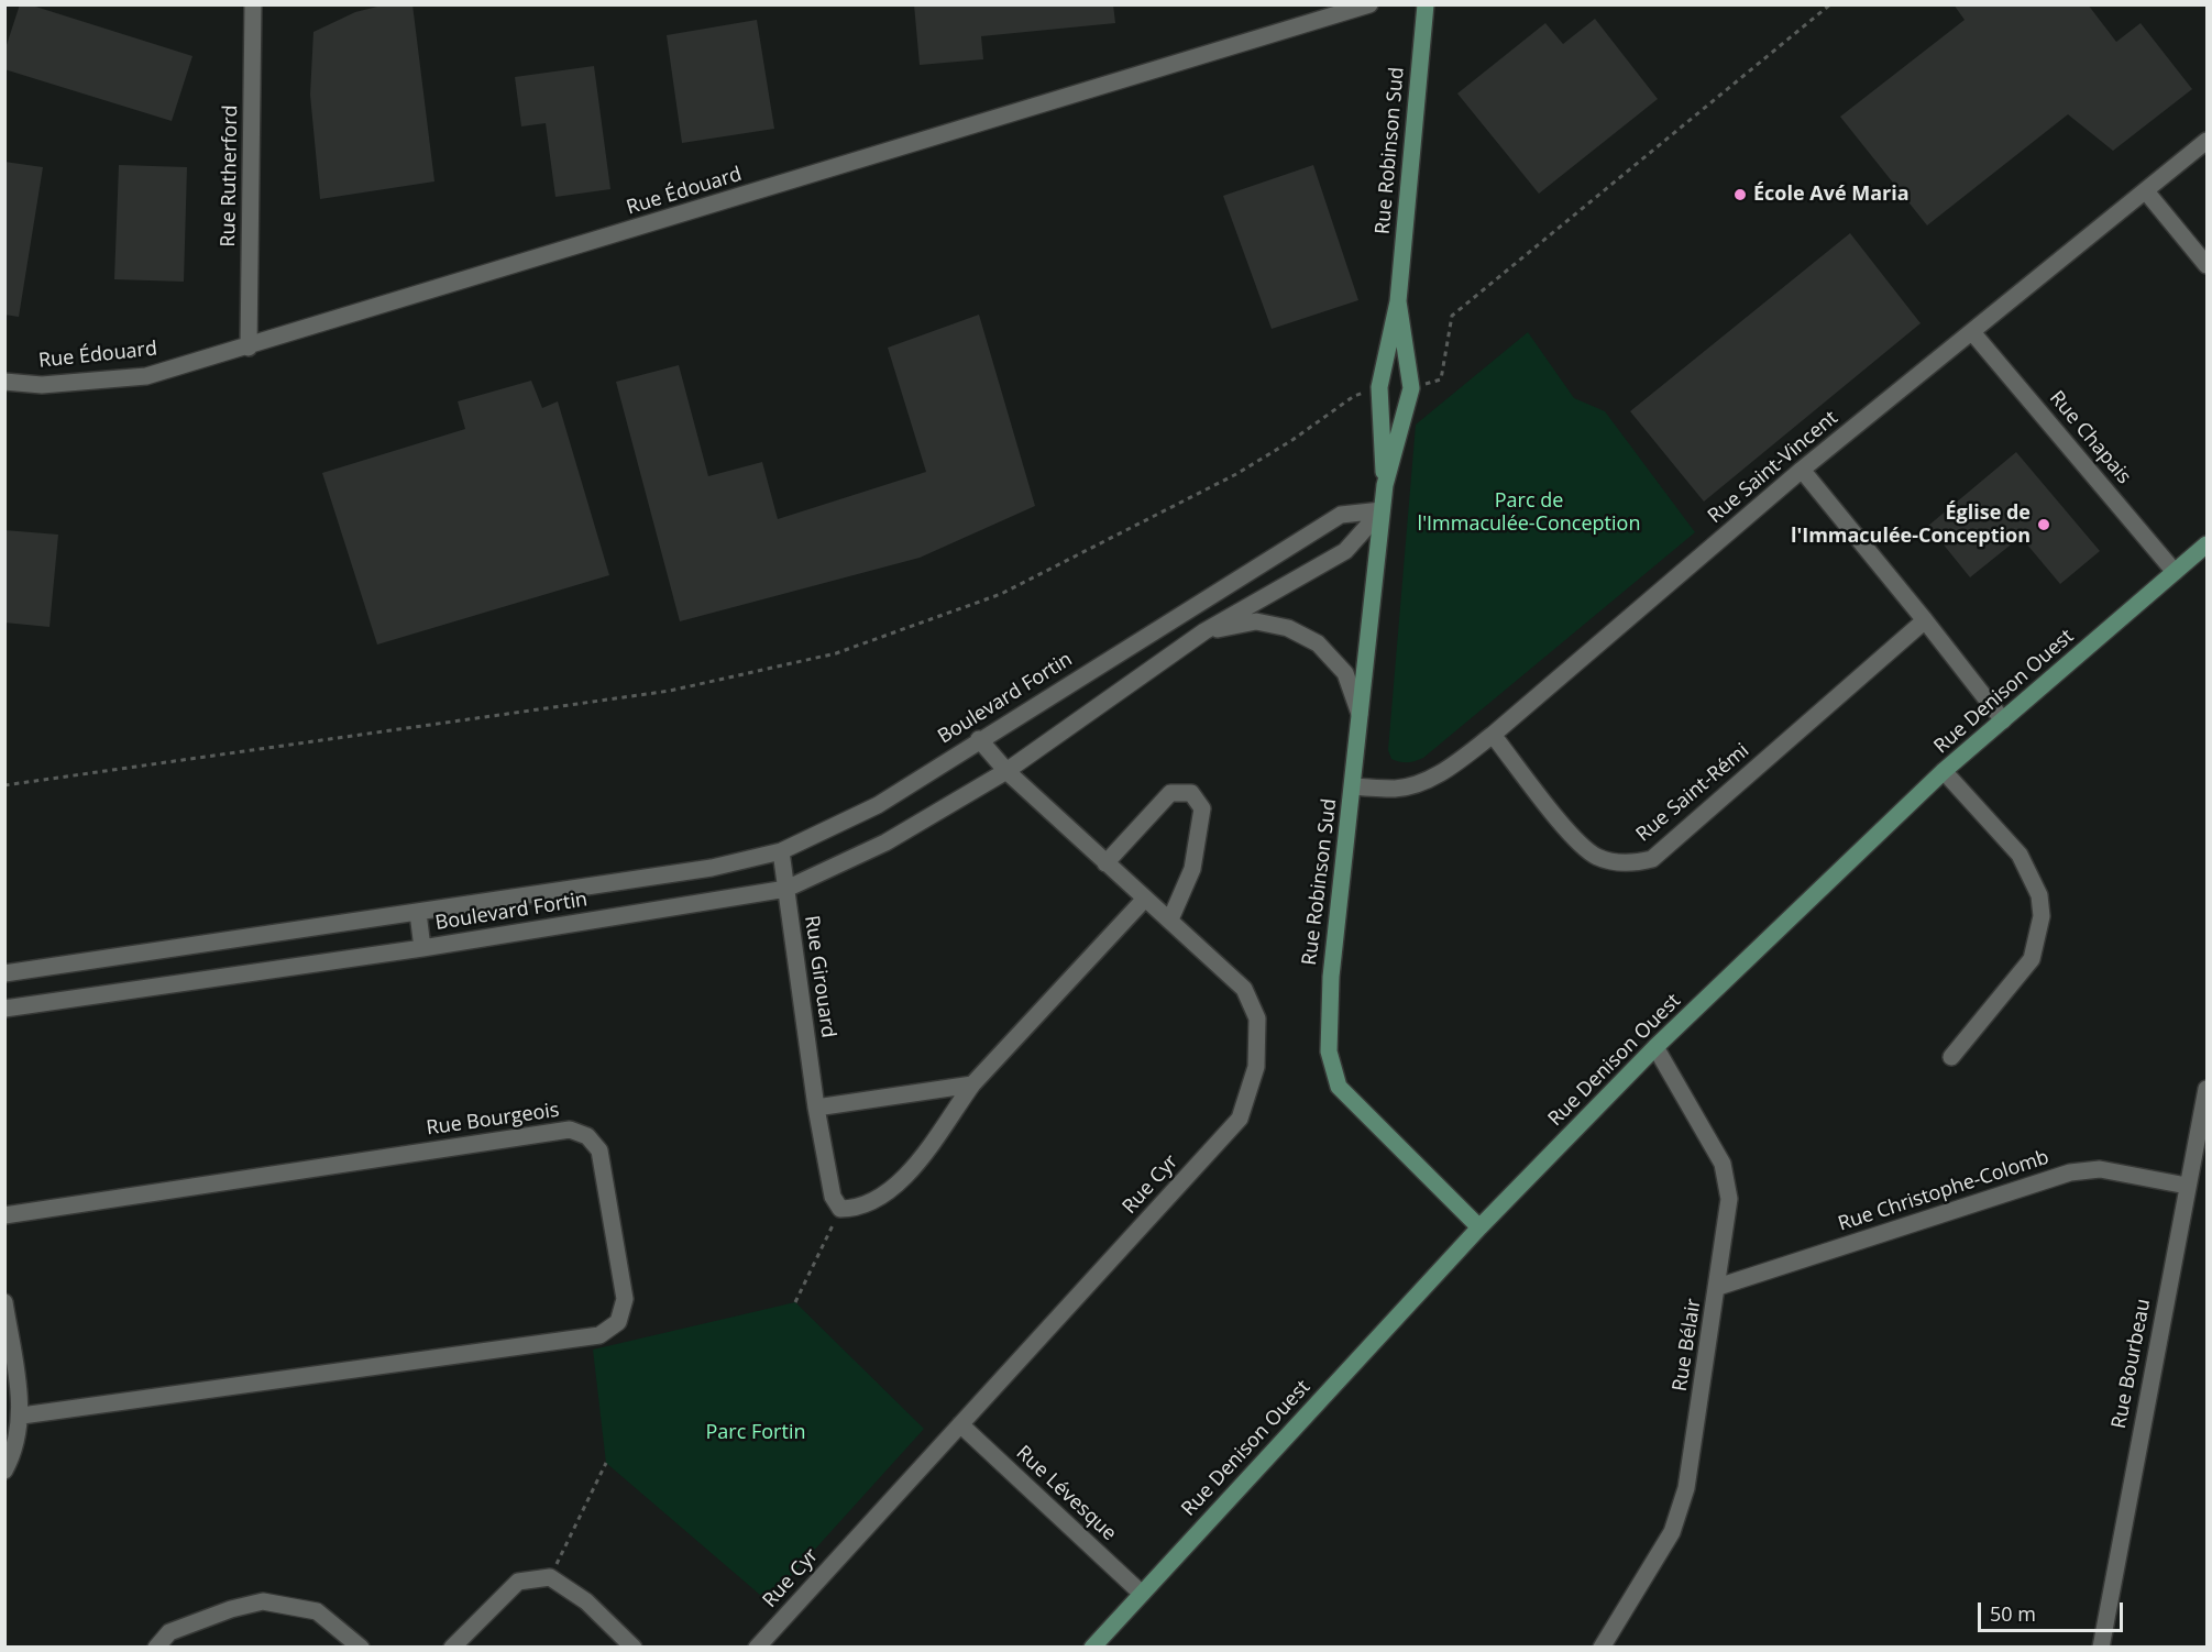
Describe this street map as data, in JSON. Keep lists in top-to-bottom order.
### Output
{
  "streets": {
    "street": [
      "Rue Robinson Sud",
      "Rue Rutherford",
      "Rue Édouard",
      "Rue Chapais",
      "Rue Saint-Vincent",
      "Rue Denison Ouest",
      "Boulevard Fortin",
      "Rue Saint-Rémi",
      "Rue Girouard",
      "Rue Bourgeois",
      "Rue Cyr",
      "Rue Christophe-Colomb",
      "Rue Bélair",
      "Rue Bourbeau",
      "Rue Lévesque"
    ]
  },
  "crossings": [
    ["Rue Robinson Sud", "Rue Saint-Vincent"],
    ["Rue Robinson Sud", "Rue Denison Ouest"],
    ["Rue Robinson Sud", "Boulevard Fortin"],
    ["Rue Rutherford", "Rue Édouard"],
    ["Rue Chapais", "Rue Saint-Vincent"],
    ["Rue Chapais", "Rue Denison Ouest"],
    ["Rue Saint-Vincent", "Rue Saint-Rémi"],
    ["Rue Denison Ouest", "Rue Bélair"],
    ["Rue Denison Ouest", "Rue Lévesque"],
    ["Boulevard Fortin", "Rue Girouard"],
    ["Boulevard Fortin", "Rue Cyr"],
    ["Rue Cyr", "Rue Lévesque"],
    ["Rue Christophe-Colomb", "Rue Bélair"],
    ["Rue Christophe-Colomb", "Rue Bourbeau"]
  ],
  "parks": ["Parc de l'Immaculée-Conception", "Parc Fortin"],
  "places": ["École Avé Maria", "Église de l'Immaculée-Conception"],
  "scale_bar": "50 m"
}
